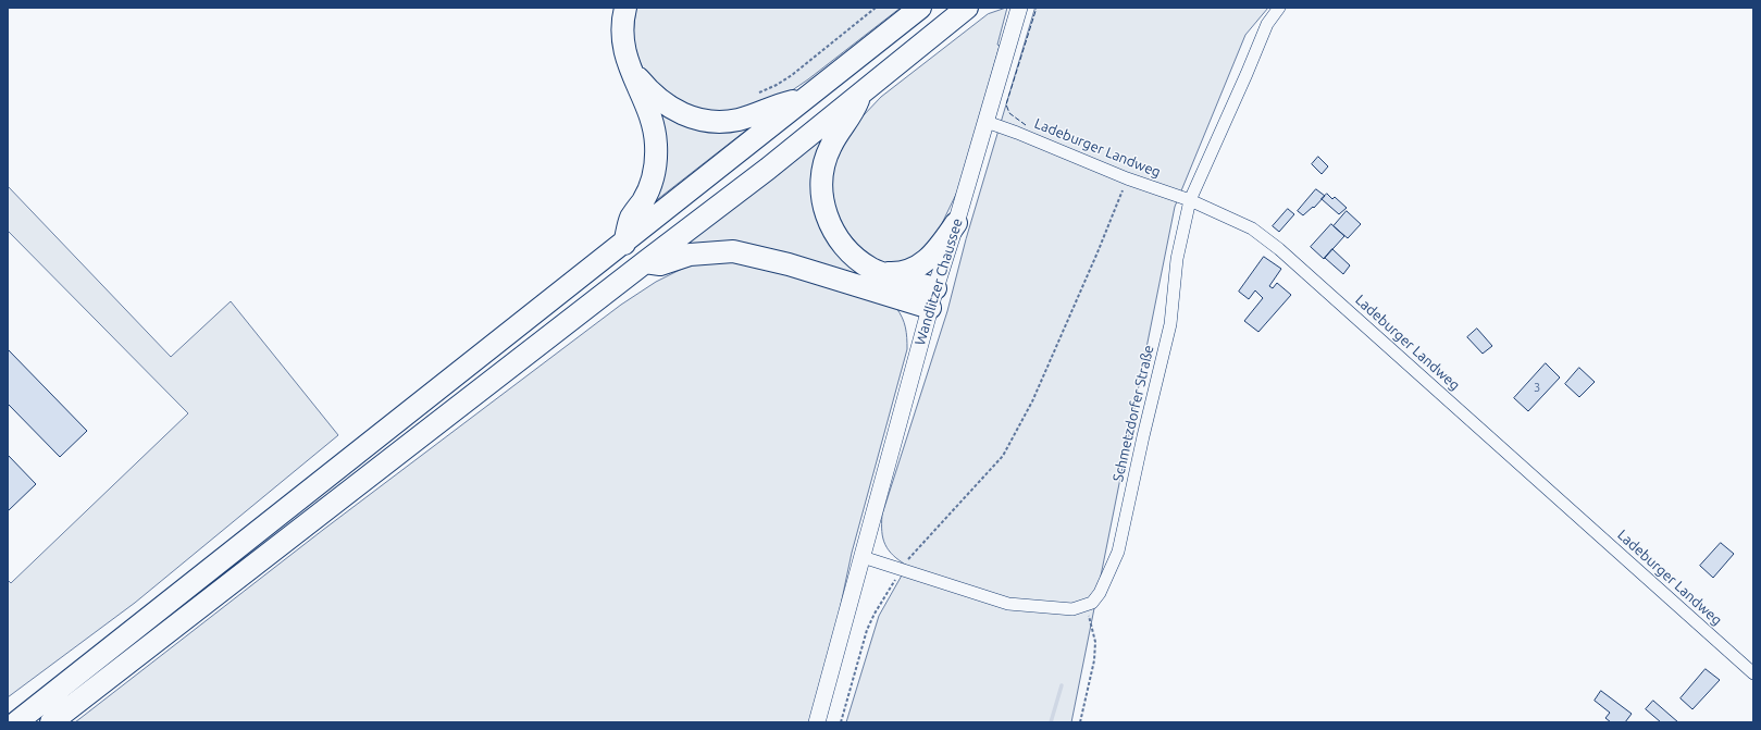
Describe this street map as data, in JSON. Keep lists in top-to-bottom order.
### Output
{
  "streets": {
    "main road": ["Wandlitzer Chaussee"],
    "street": ["Ladeburger Landweg", "Schmetzdorfer Straße"]
  },
  "crossings": [
    ["Ladeburger Landweg", "Wandlitzer Chaussee"],
    ["Ladeburger Landweg", "Schmetzdorfer Straße"]
  ],
  "house_numbers": ["3"]
}
